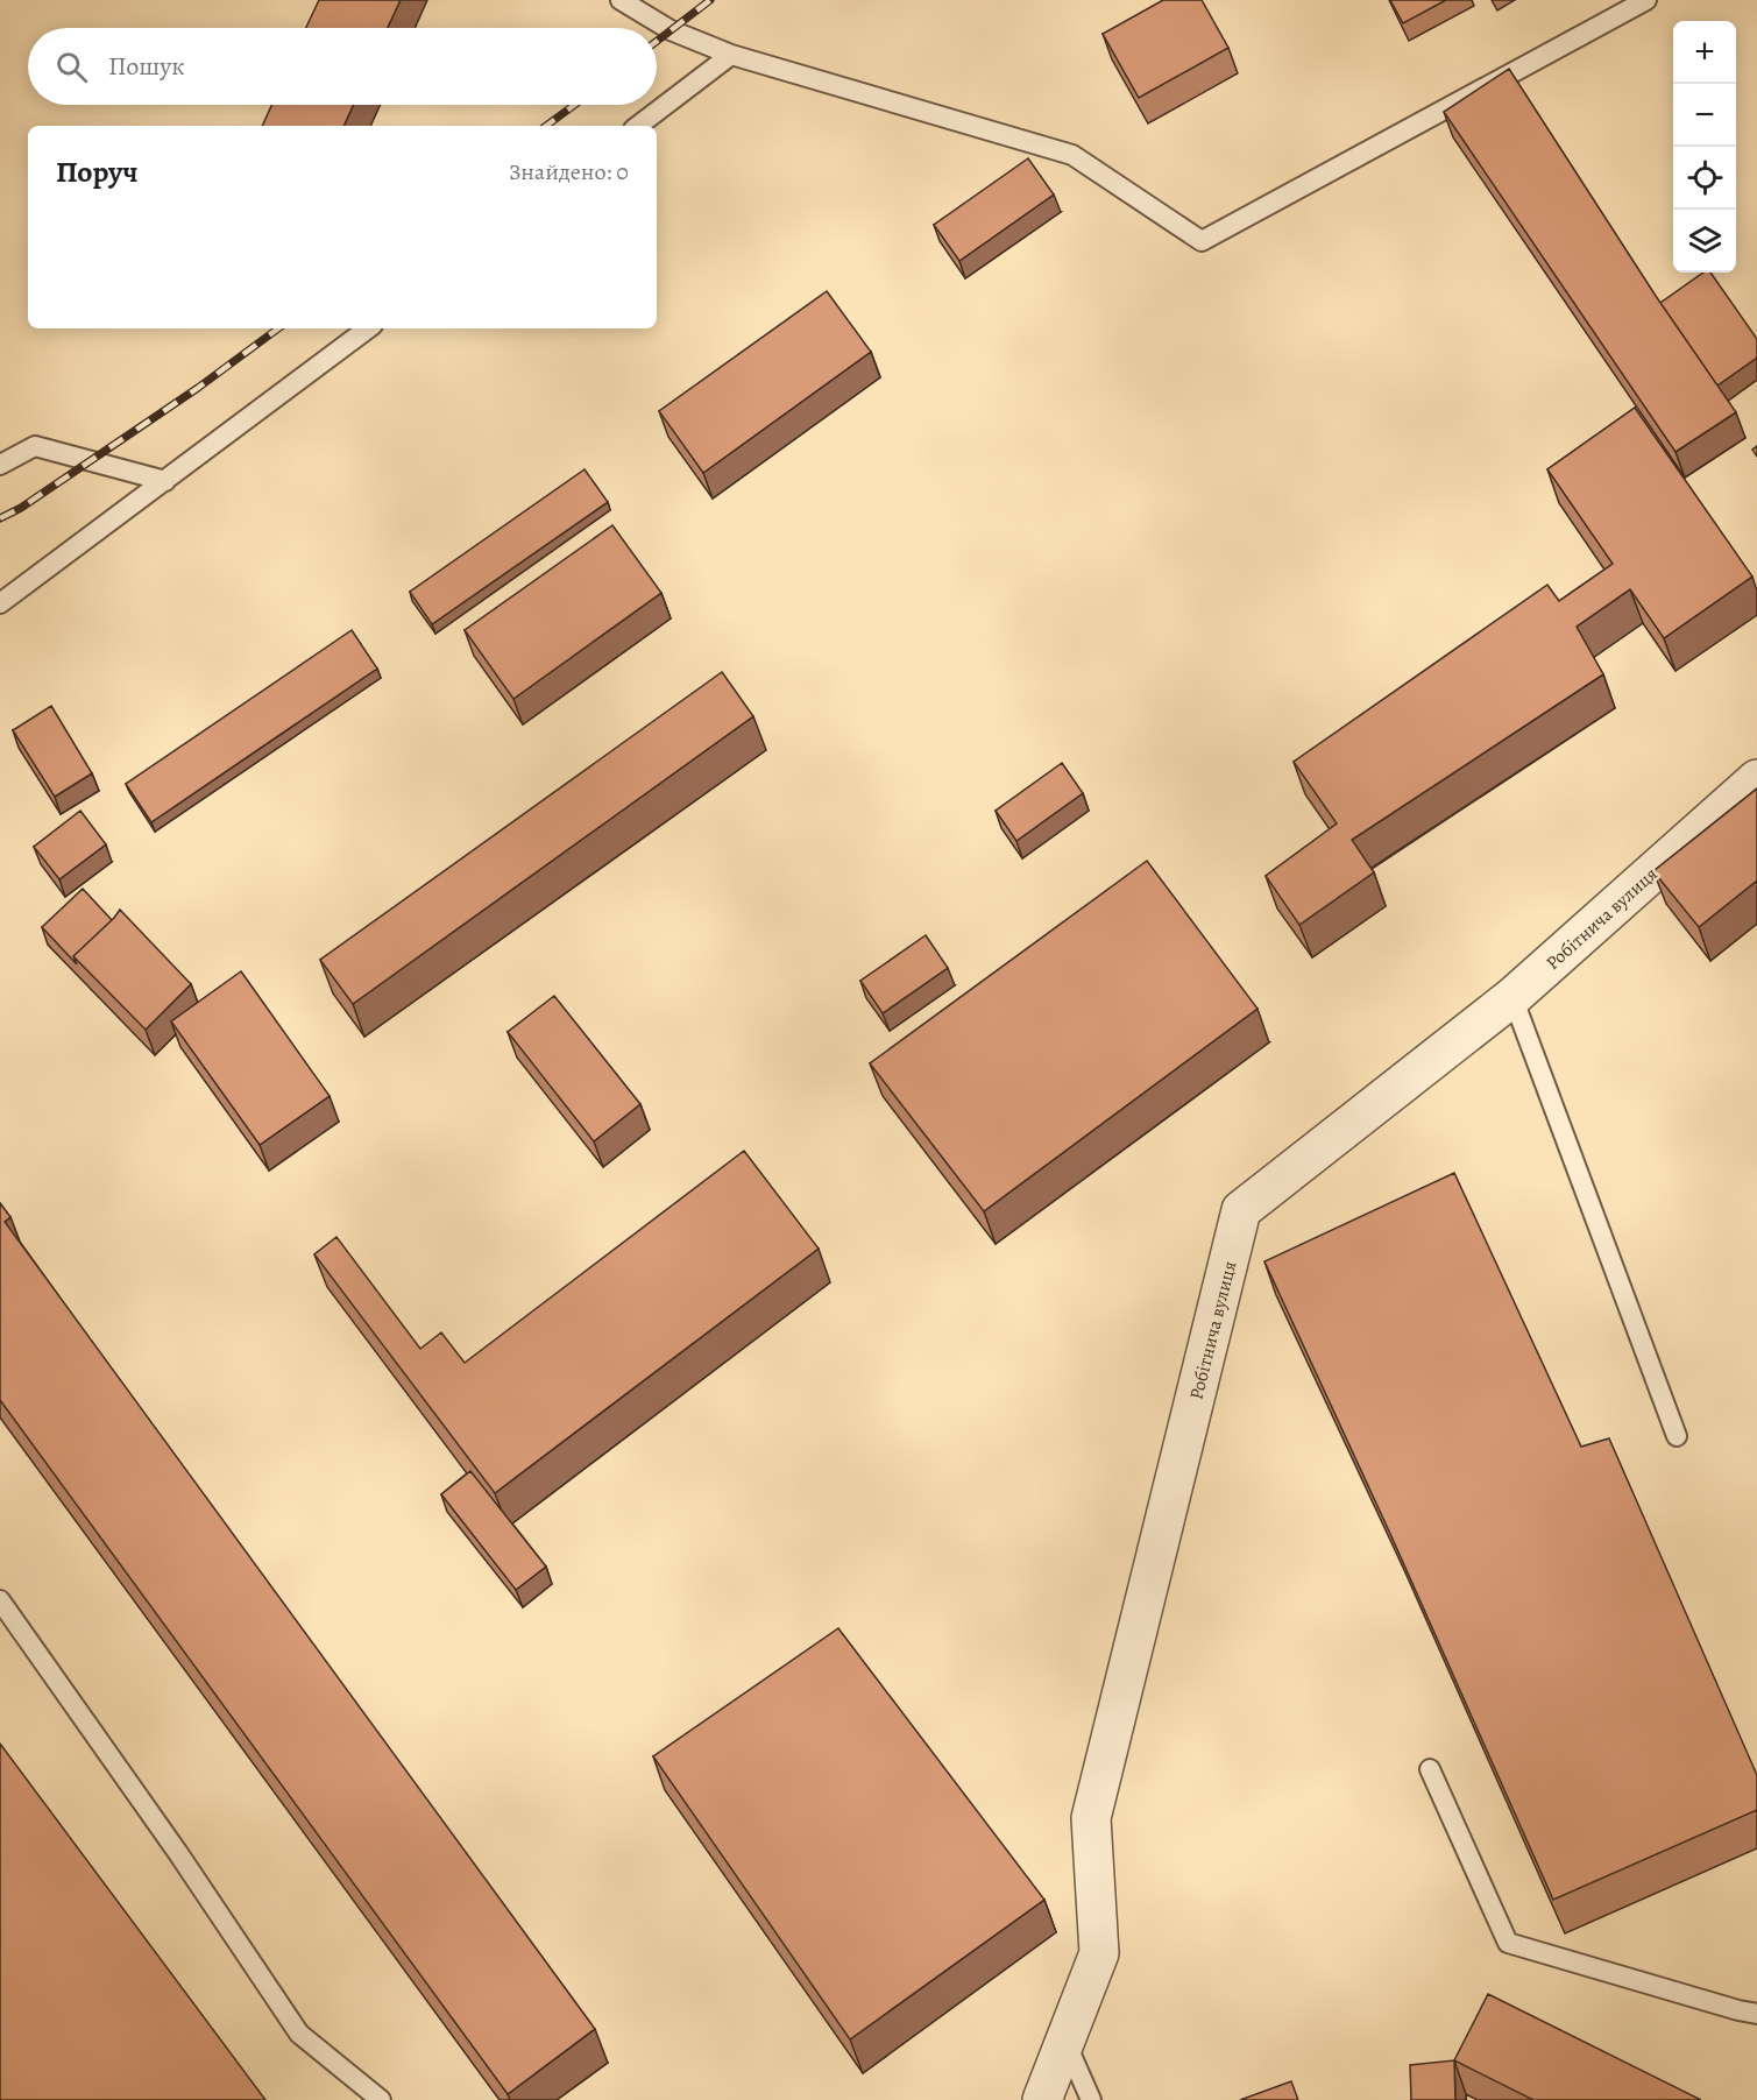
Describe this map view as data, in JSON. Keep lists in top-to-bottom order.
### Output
{
  "streets": {
    "street": ["Робітнича вулиця"]
  },
  "page": {
    "map_buttons": ["+", "−"],
    "search": "Пошук",
    "heading": ["Поруч", "Знайдено: 0"]
  }
}
